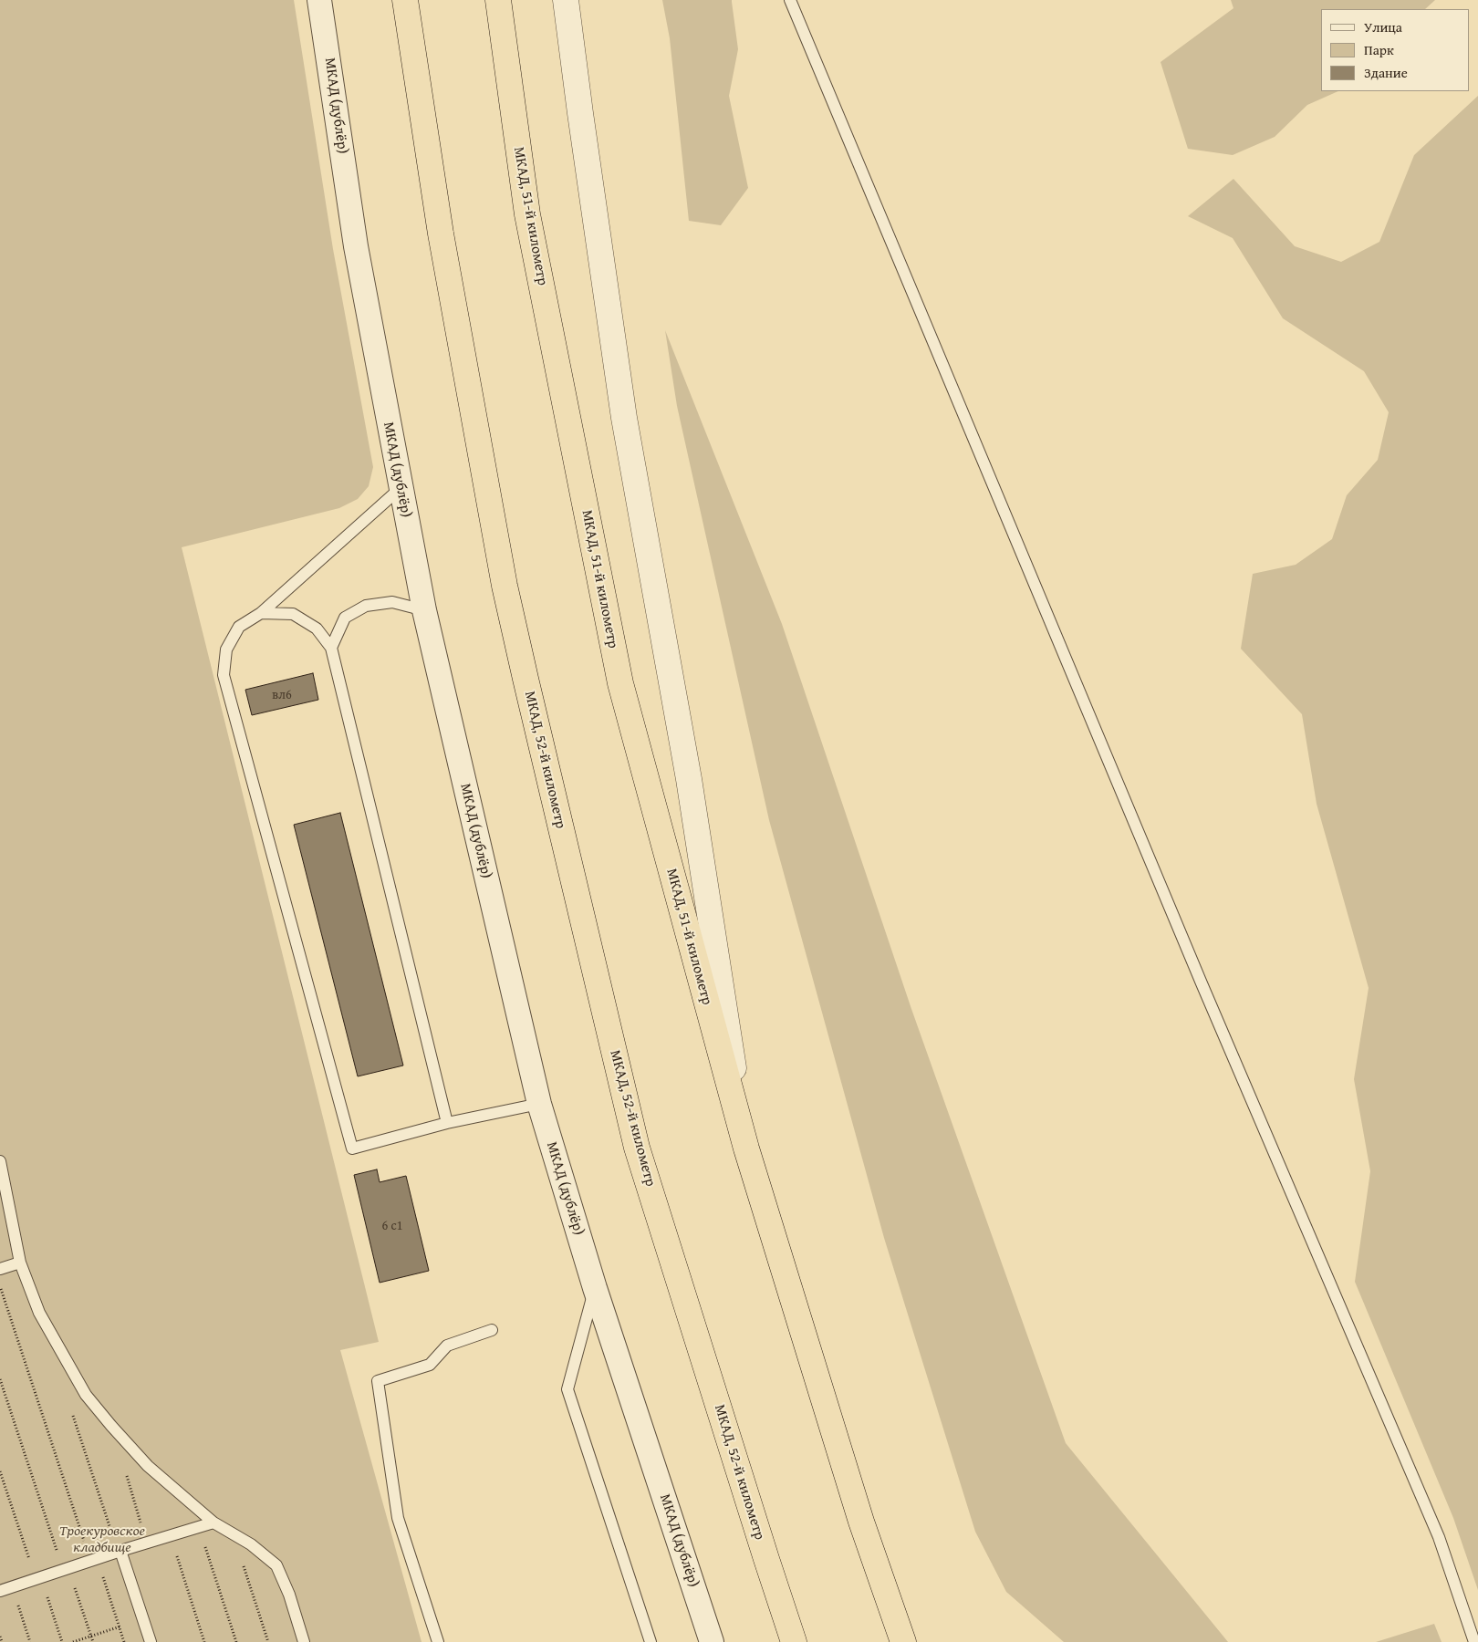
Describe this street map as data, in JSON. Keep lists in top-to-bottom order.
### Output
{
  "streets": {
    "highway": ["МКАД, 51-й километр", "МКАД, 52-й километр"],
    "street": ["МКАД (дублёр)"]
  },
  "parks": ["Троекуровское кладбище"],
  "house_numbers": ["вл6", "6 с1"],
  "legend": ["Улица", "Парк", "Здание"]
}
